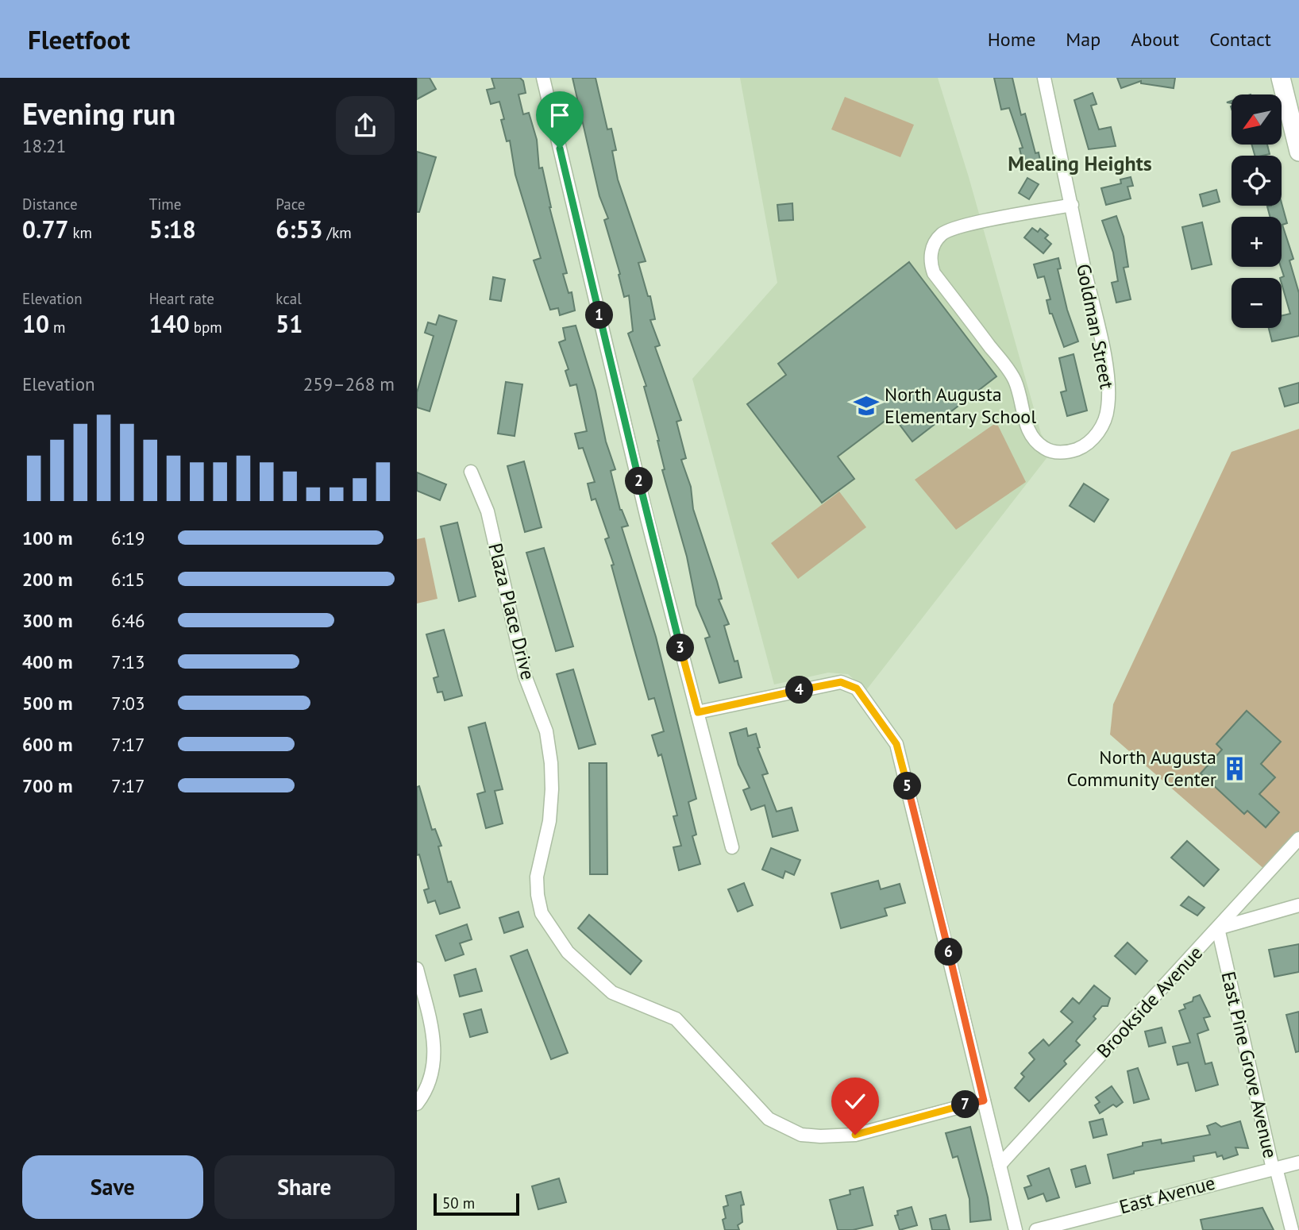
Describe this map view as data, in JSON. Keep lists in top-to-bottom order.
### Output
{
  "streets": {
    "street": [
      "Goldman Street",
      "Plaza Place Drive",
      "Brookside Avenue",
      "East Pine Grove Avenue",
      "East Avenue"
    ]
  },
  "crossings": [
    ["Brookside Avenue", "East Pine Grove Avenue"],
    ["East Pine Grove Avenue", "East Avenue"]
  ],
  "districts": ["Mealing Heights"],
  "places": {
    "school or university": ["North Augusta Elementary School"],
    "building": ["North Augusta Community Center"]
  },
  "scale_bar": "50 m",
  "north": "bottom left",
  "page": {
    "header": "Fleetfoot",
    "nav": [
      "Home",
      "Map",
      "About",
      "Contact"
    ],
    "heading": ["Evening run", "18:21"],
    "map_buttons": ["+", "−"],
    "stats": [
      ["Distance", "0.77 km"],
      ["Time", "5:18"],
      ["Pace", "6:53 /km"],
      ["Elevation", "10 m"],
      ["Heart rate", "140 bpm"],
      ["kcal", "51"]
    ],
    "pins": [
      "1",
      "2",
      "3",
      "4",
      "5",
      "6",
      "7"
    ],
    "chart": ["Elevation", "259–268 m"],
    "list": [
      {
        "name": "100 m",
        "note": "6:19"
      },
      {
        "name": "200 m",
        "note": "6:15"
      },
      {
        "name": "300 m",
        "note": "6:46"
      },
      {
        "name": "400 m",
        "note": "7:13"
      },
      {
        "name": "500 m",
        "note": "7:03"
      },
      {
        "name": "600 m",
        "note": "7:17"
      },
      {
        "name": "700 m",
        "note": "7:17"
      }
    ],
    "buttons": ["Save", "Share"],
    "scale": "50 m"
  }
}
